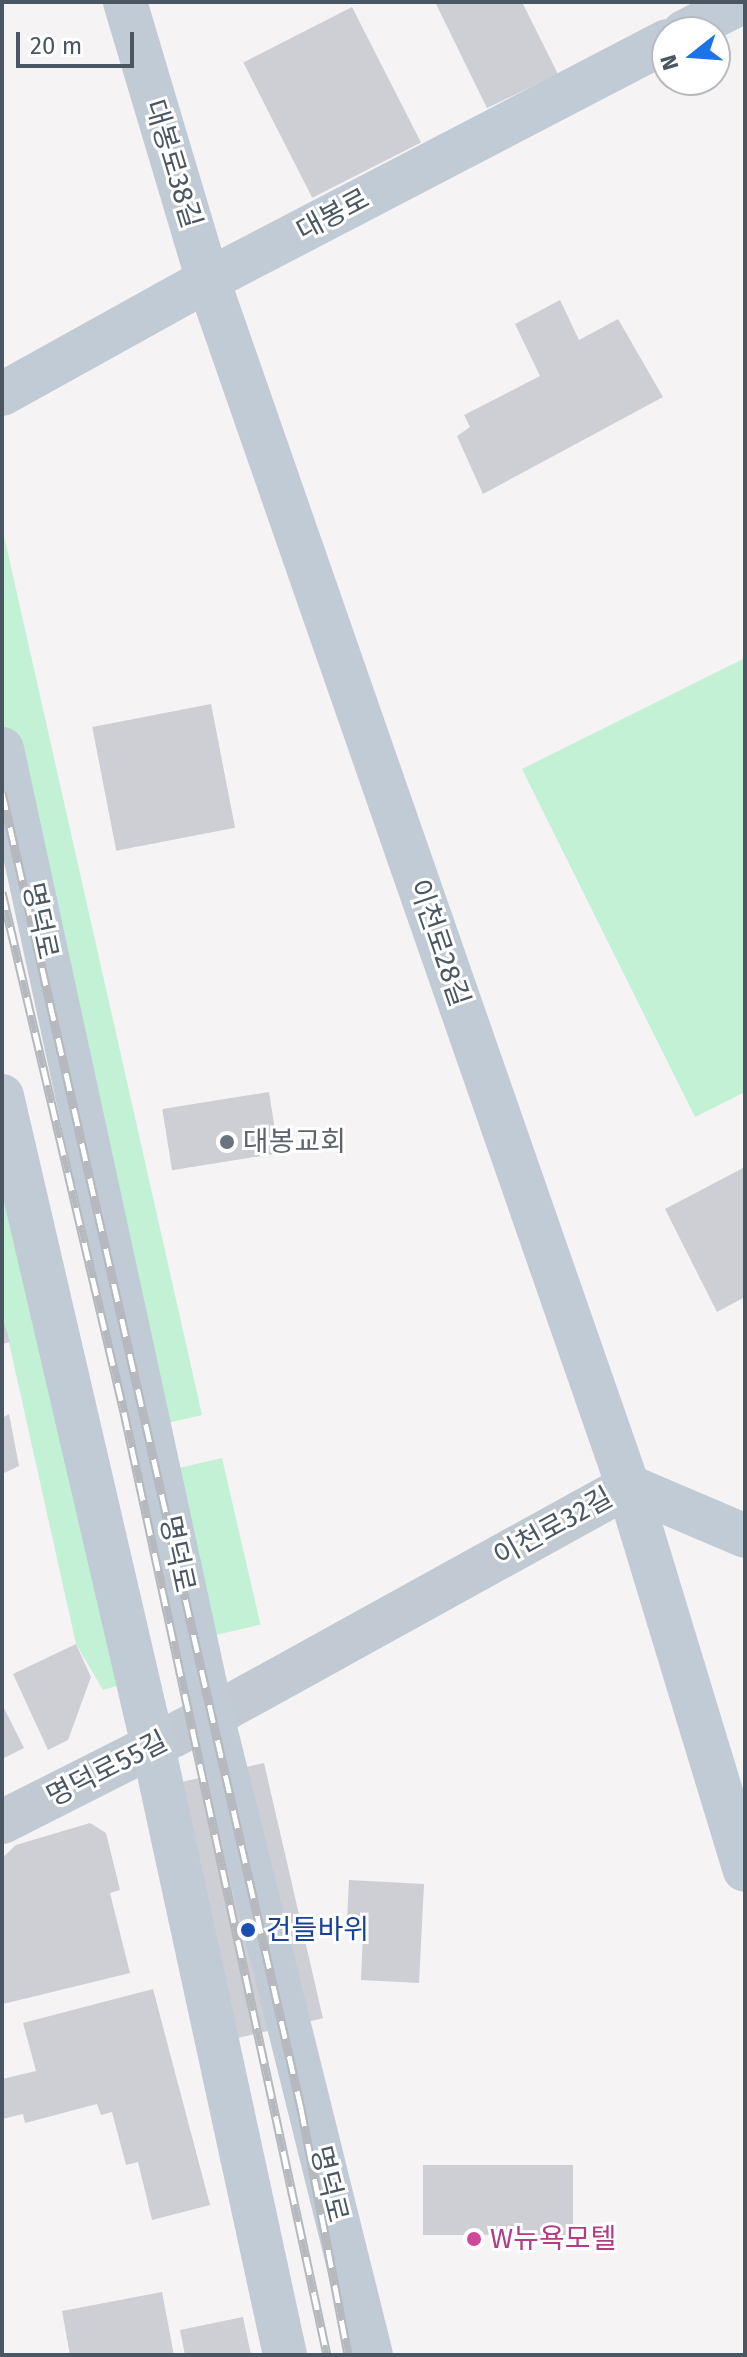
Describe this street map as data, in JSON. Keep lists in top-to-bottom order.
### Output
{
  "streets": {
    "main road": [
      "대봉로38길",
      "대봉로",
      "명덕로",
      "이천로28길",
      "이천로32길"
    ],
    "street": ["명덕로55길"]
  },
  "crossings": [
    ["대봉로38길", "대봉로"],
    ["대봉로38길", "이천로28길"],
    ["대봉로", "이천로28길"],
    ["명덕로", "이천로32길"],
    ["명덕로", "명덕로55길"],
    ["이천로28길", "이천로32길"],
    ["이천로32길", "명덕로55길"]
  ],
  "places": ["대봉교회", "건들바위", "W뉴욕모텔"],
  "scale_bar": "20 m",
  "north": "left"
}
